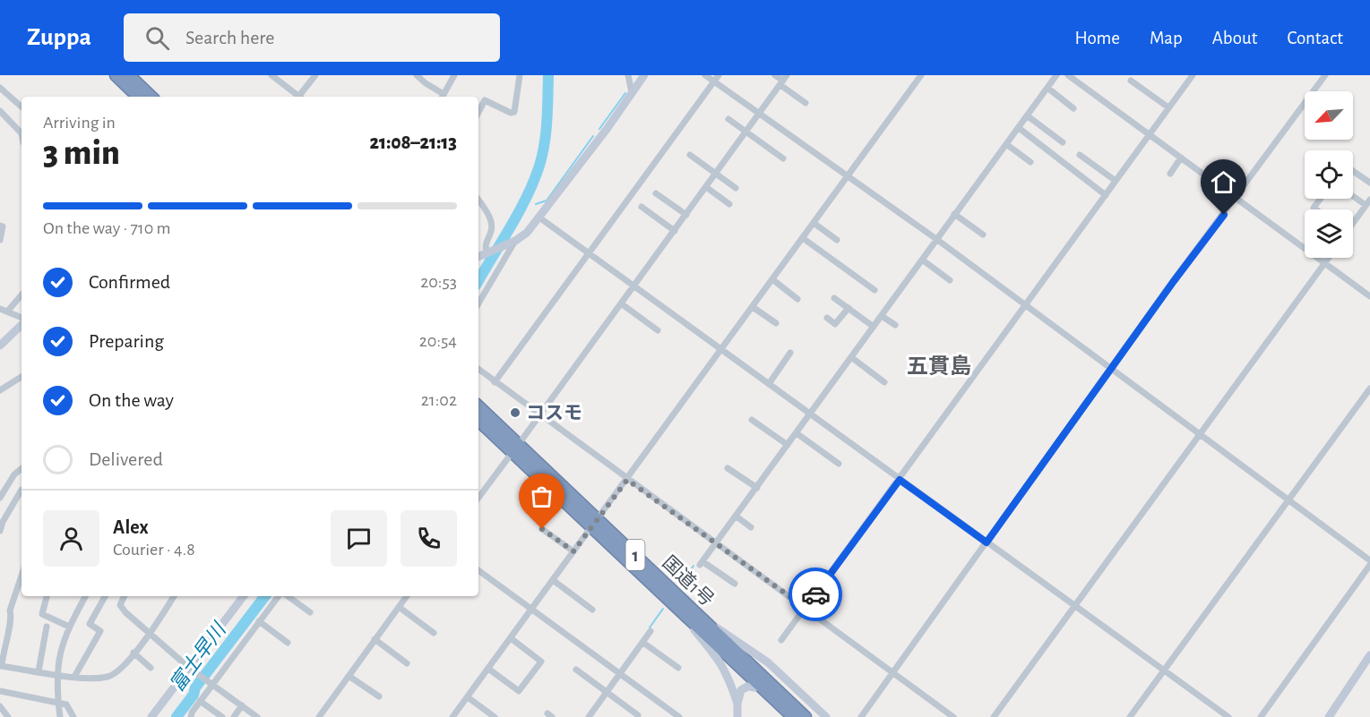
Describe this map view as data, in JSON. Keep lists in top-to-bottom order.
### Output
{
  "streets": {
    "highway": ["1", "国道1号"]
  },
  "districts": ["五貫島"],
  "water": ["富士早川"],
  "places": ["コスモ"],
  "north": "bottom left",
  "page": {
    "header": "Zuppa",
    "search": "Search here",
    "nav": [
      "Home",
      "Map",
      "About",
      "Contact"
    ],
    "heading": ["3 min", "Arriving in", "21:08–21:13"],
    "panel": ["Alex", "Courier · 4.8"],
    "bar": "On the way · 710 m",
    "list": [
      ["Confirmed", "20:53"],
      ["Preparing", "20:54"],
      ["On the way", "21:02"],
      "Delivered"
    ]
  }
}
